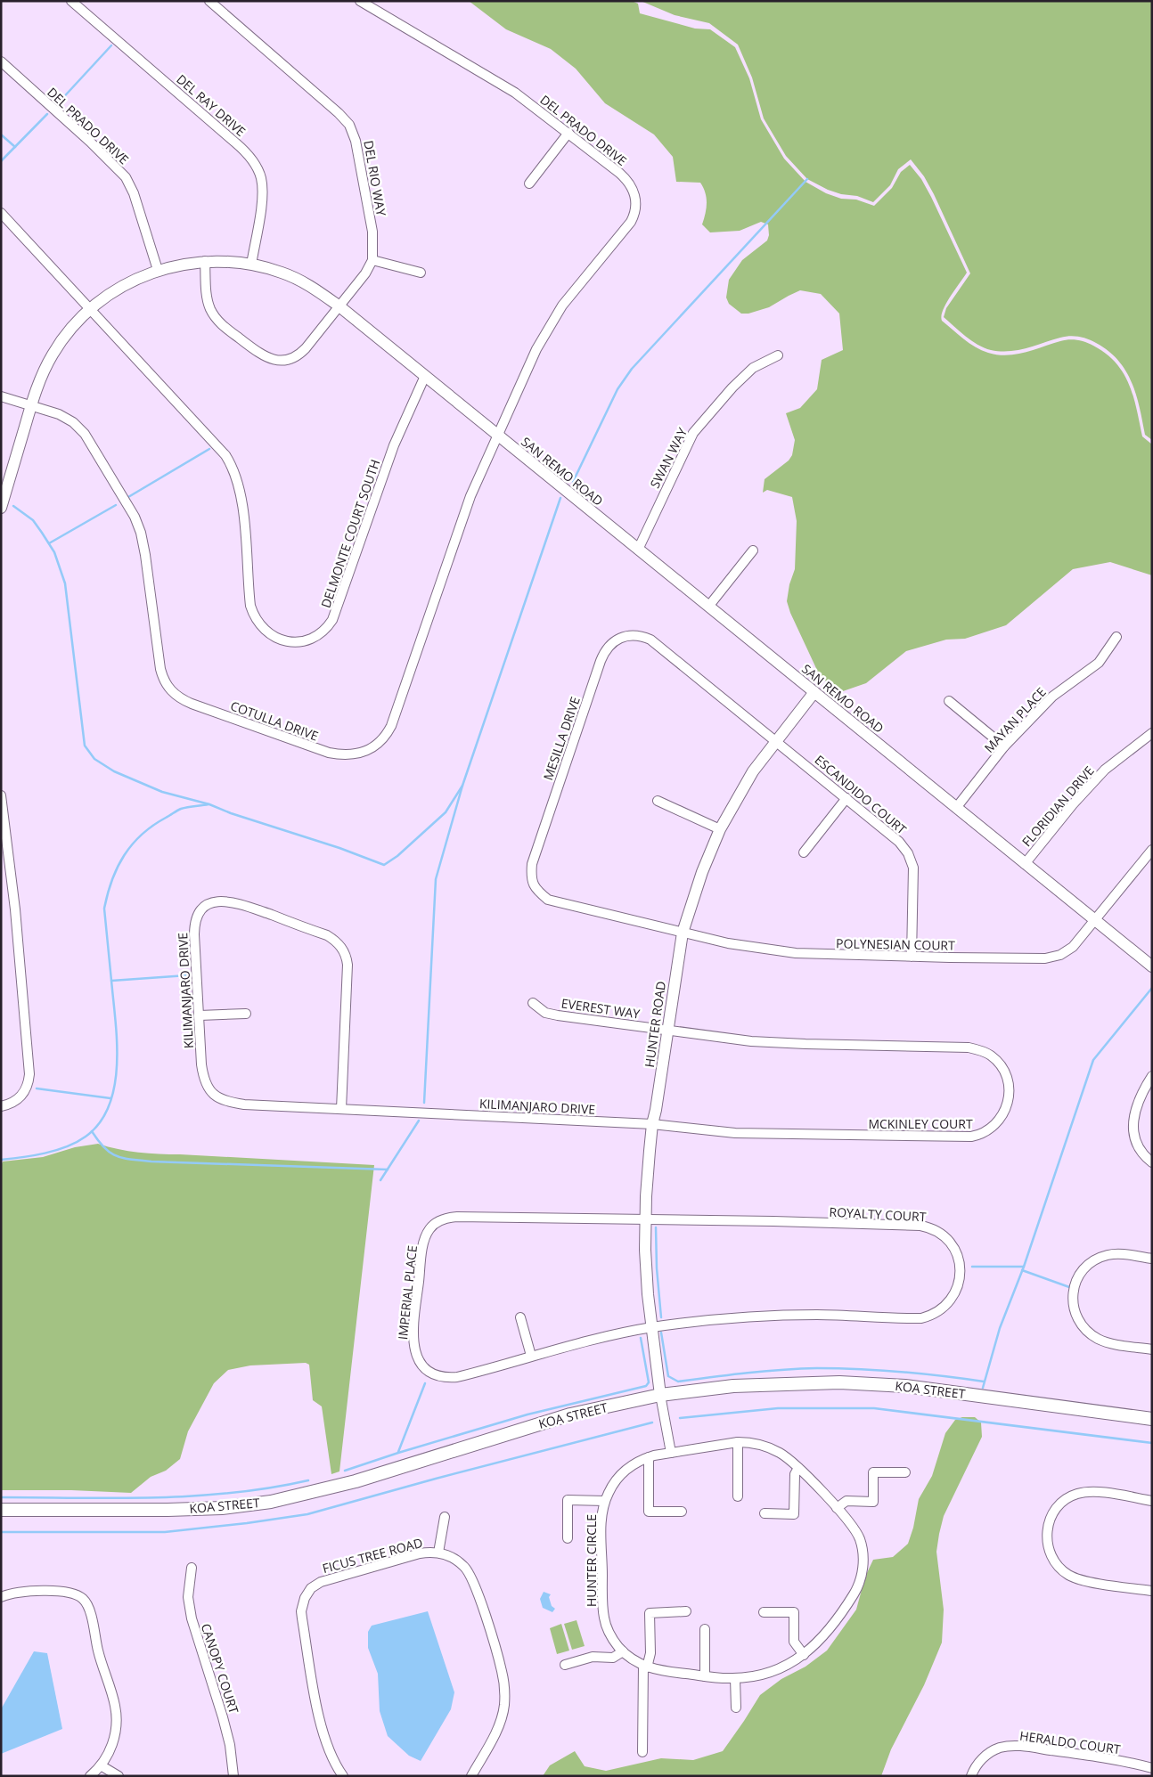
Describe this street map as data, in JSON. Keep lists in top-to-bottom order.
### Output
{
  "streets": {
    "main road": ["KOA STREET"],
    "street": [
      "DEL RAY DRIVE",
      "DEL PRADO DRIVE",
      "DEL RIO WAY",
      "SWAN WAY",
      "SAN REMO ROAD",
      "DELMONTE COURT SOUTH",
      "MAYAN PLACE",
      "COTULLA DRIVE",
      "MESILLA DRIVE",
      "ESCANDIDO COURT",
      "FLORIDIAN DRIVE",
      "POLYNESIAN COURT",
      "KILIMANJARO DRIVE",
      "EVEREST WAY",
      "HUNTER ROAD",
      "MCKINLEY COURT",
      "ROYALTY COURT",
      "IMPERIAL PLACE",
      "FICUS TREE ROAD",
      "HUNTER CIRCLE",
      "CANOPY COURT",
      "HERALDO COURT"
    ]
  },
  "crossings": [
    ["DEL RAY DRIVE", "SAN REMO ROAD"],
    ["DEL PRADO DRIVE", "SAN REMO ROAD"],
    ["DEL PRADO DRIVE", "COTULLA DRIVE"],
    ["SWAN WAY", "SAN REMO ROAD"],
    ["SAN REMO ROAD", "DELMONTE COURT SOUTH"],
    ["SAN REMO ROAD", "MAYAN PLACE"],
    ["SAN REMO ROAD", "COTULLA DRIVE"],
    ["SAN REMO ROAD", "FLORIDIAN DRIVE"],
    ["SAN REMO ROAD", "POLYNESIAN COURT"],
    ["SAN REMO ROAD", "HUNTER ROAD"],
    ["MESILLA DRIVE", "ESCANDIDO COURT"],
    ["MESILLA DRIVE", "POLYNESIAN COURT"],
    ["MESILLA DRIVE", "HUNTER ROAD"],
    ["ESCANDIDO COURT", "POLYNESIAN COURT"],
    ["ESCANDIDO COURT", "HUNTER ROAD"],
    ["POLYNESIAN COURT", "HUNTER ROAD"],
    ["KILIMANJARO DRIVE", "HUNTER ROAD"],
    ["KILIMANJARO DRIVE", "MCKINLEY COURT"],
    ["EVEREST WAY", "HUNTER ROAD"],
    ["EVEREST WAY", "MCKINLEY COURT"],
    ["HUNTER ROAD", "MCKINLEY COURT"],
    ["HUNTER ROAD", "ROYALTY COURT"],
    ["HUNTER ROAD", "IMPERIAL PLACE"],
    ["HUNTER ROAD", "KOA STREET"],
    ["ROYALTY COURT", "IMPERIAL PLACE"]
  ]
}
